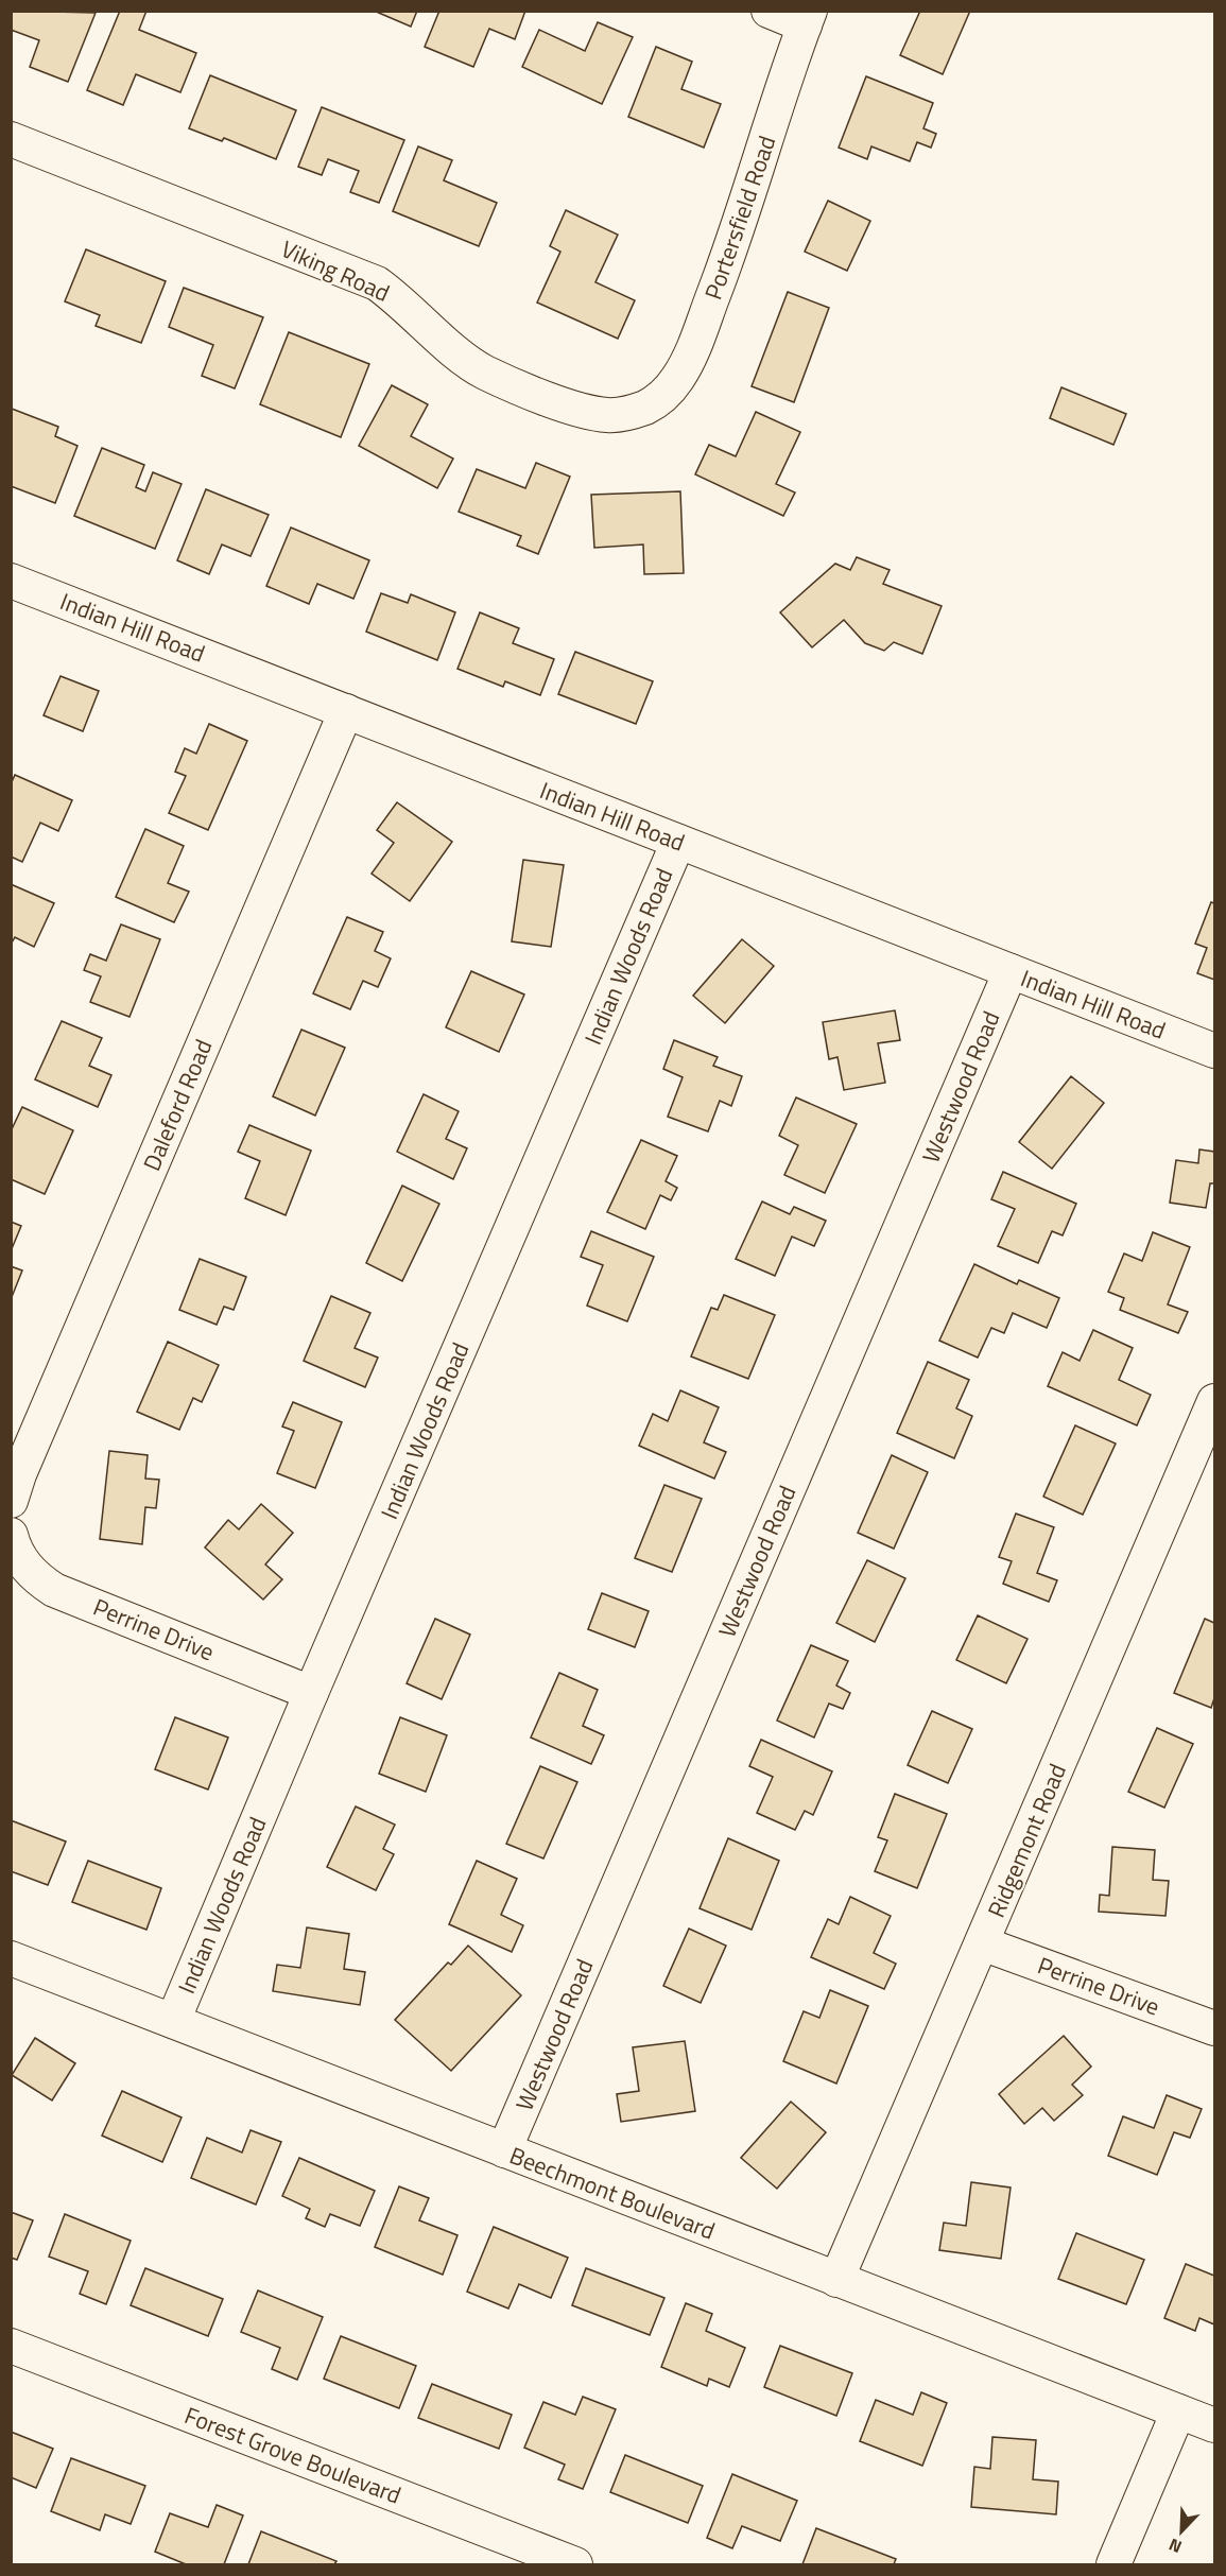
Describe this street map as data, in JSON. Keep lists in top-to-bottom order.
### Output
{
  "streets": {
    "street": [
      "Portersfield Road",
      "Viking Road",
      "Indian Hill Road",
      "Indian Woods Road",
      "Westwood Road",
      "Daleford Road",
      "Perrine Drive",
      "Ridgemont Road",
      "Beechmont Boulevard",
      "Forest Grove Boulevard"
    ]
  },
  "crossings": [
    ["Portersfield Road", "Viking Road"],
    ["Indian Hill Road", "Indian Woods Road"],
    ["Indian Hill Road", "Westwood Road"],
    ["Indian Hill Road", "Daleford Road"],
    ["Indian Woods Road", "Perrine Drive"],
    ["Indian Woods Road", "Beechmont Boulevard"],
    ["Westwood Road", "Beechmont Boulevard"],
    ["Perrine Drive", "Ridgemont Road"],
    ["Ridgemont Road", "Beechmont Boulevard"]
  ],
  "north": "bottom left"
}
